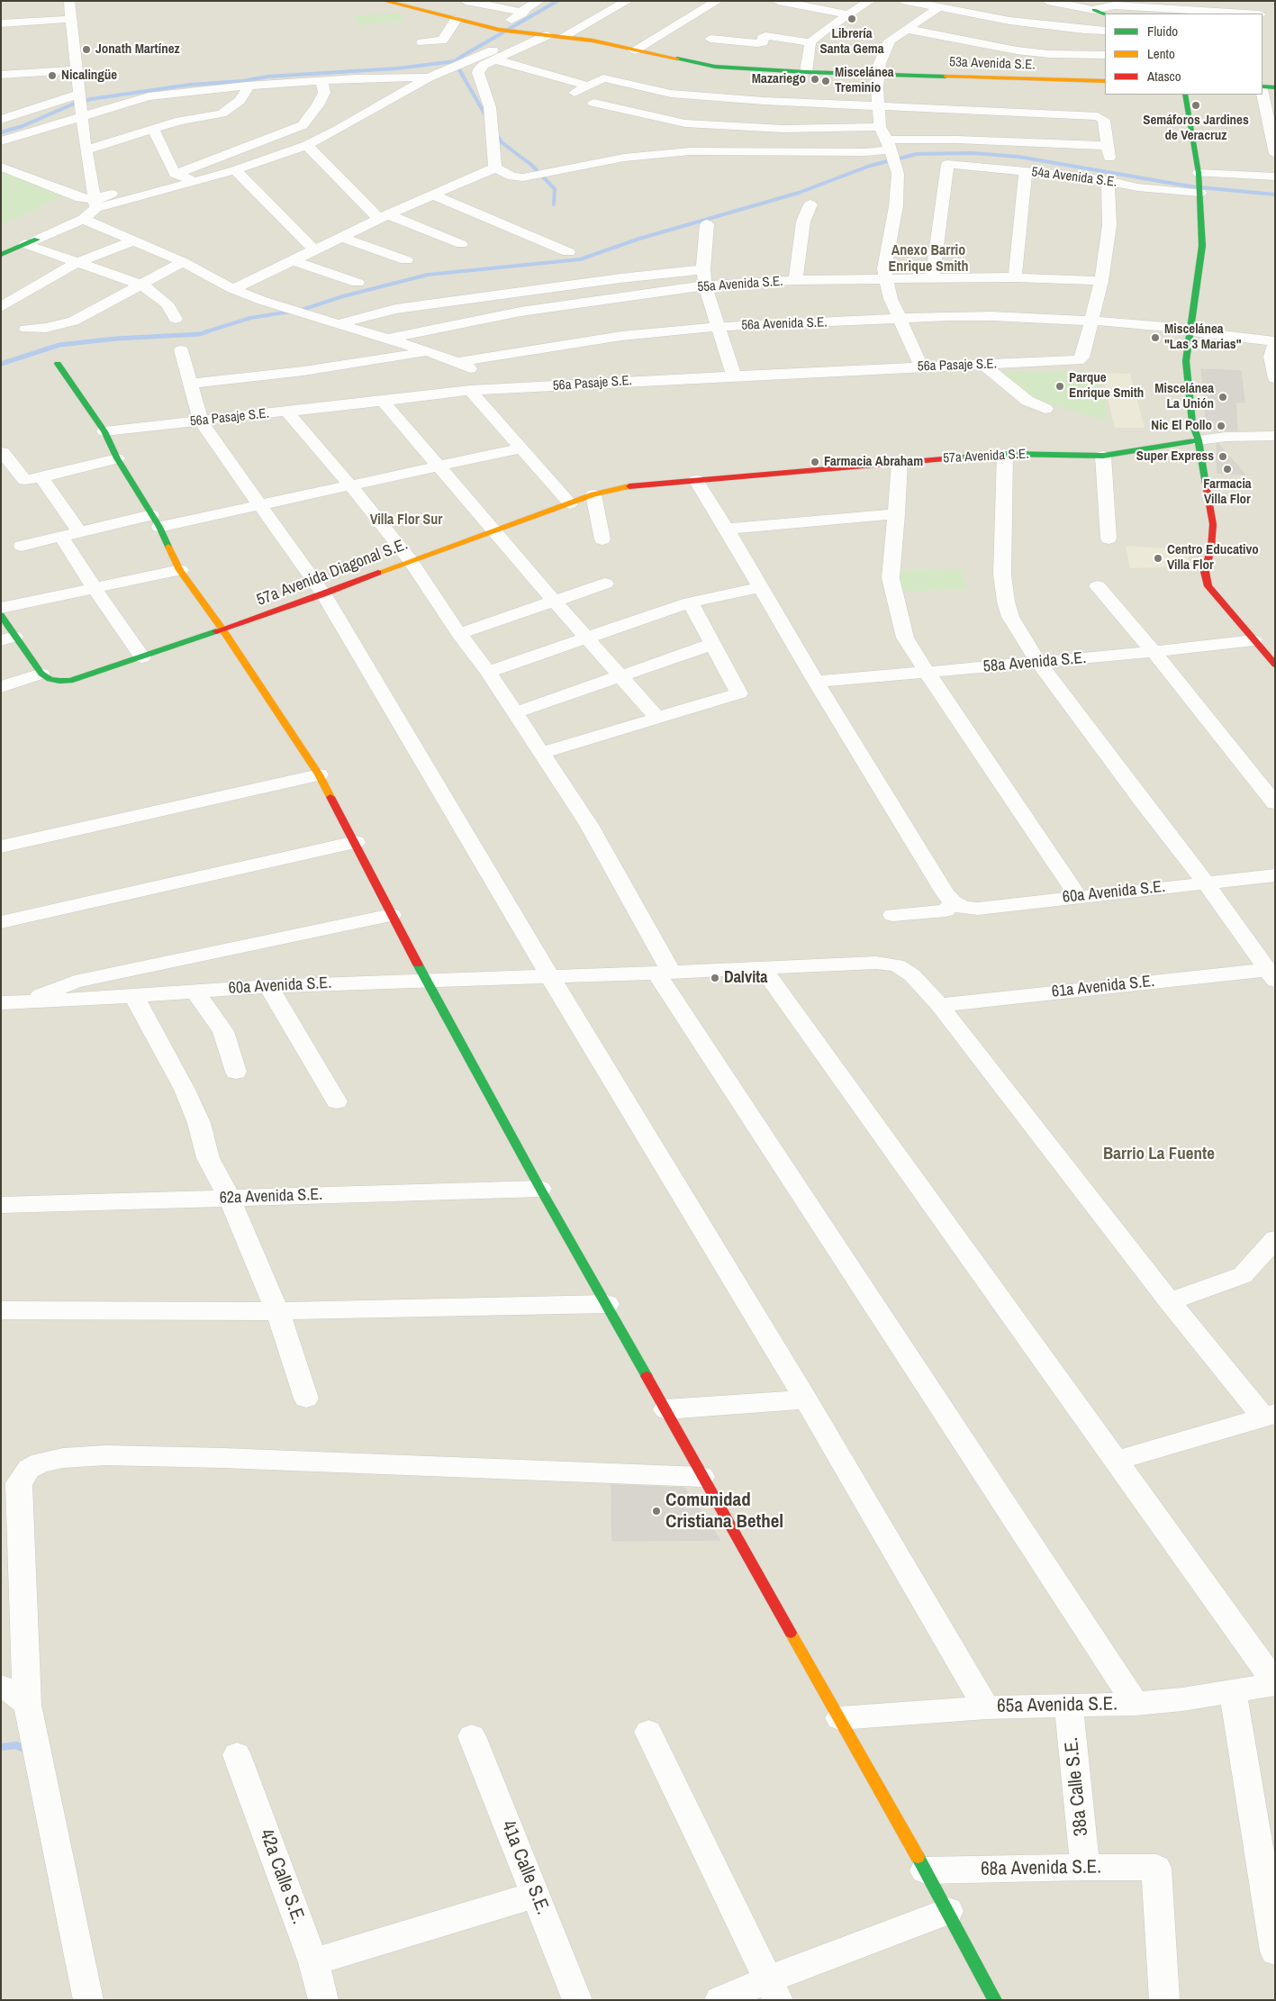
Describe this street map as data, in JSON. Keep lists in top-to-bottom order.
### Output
{
  "streets": {
    "street": [
      "53a Avenida S.E.",
      "54a Avenida S.E.",
      "55a Avenida S.E.",
      "56a Avenida S.E.",
      "56a Pasaje S.E.",
      "57a Avenida S.E.",
      "57a Avenida Diagonal S.E.",
      "58a Avenida S.E.",
      "60a Avenida S.E.",
      "61a Avenida S.E.",
      "62a Avenida S.E.",
      "65a Avenida S.E.",
      "38a Calle S.E.",
      "41a Calle S.E.",
      "68a Avenida S.E.",
      "42a Calle S.E."
    ]
  },
  "crossings": [
    ["54a Avenida S.E.", "55a Avenida S.E."],
    ["56a Avenida S.E.", "56a Pasaje S.E."],
    ["57a Avenida S.E.", "57a Avenida Diagonal S.E."],
    ["60a Avenida S.E.", "61a Avenida S.E."],
    ["65a Avenida S.E.", "38a Calle S.E."],
    ["38a Calle S.E.", "68a Avenida S.E."]
  ],
  "districts": ["Anexo Barrio Enrique Smith", "Villa Flor Sur", "Barrio La Fuente"],
  "places": [
    "Librería Santa Gema",
    "Jonath Martínez",
    "Nicalingüe",
    "Mazariego",
    "Miscelánea Treminio",
    "Semáforos Jardines de Veracruz",
    "Miscelánea \"Las 3 Marias\"",
    "Parque Enrique Smith",
    "Miscelánea La Unión",
    "Nic El Pollo",
    "Super Express",
    "Farmacia Abraham",
    "Farmacia Villa Flor",
    "Centro Educativo Villa Flor",
    "Dalvita",
    "Comunidad Cristiana Bethel"
  ],
  "legend": ["Fluido", "Lento", "Atasco"]
}
